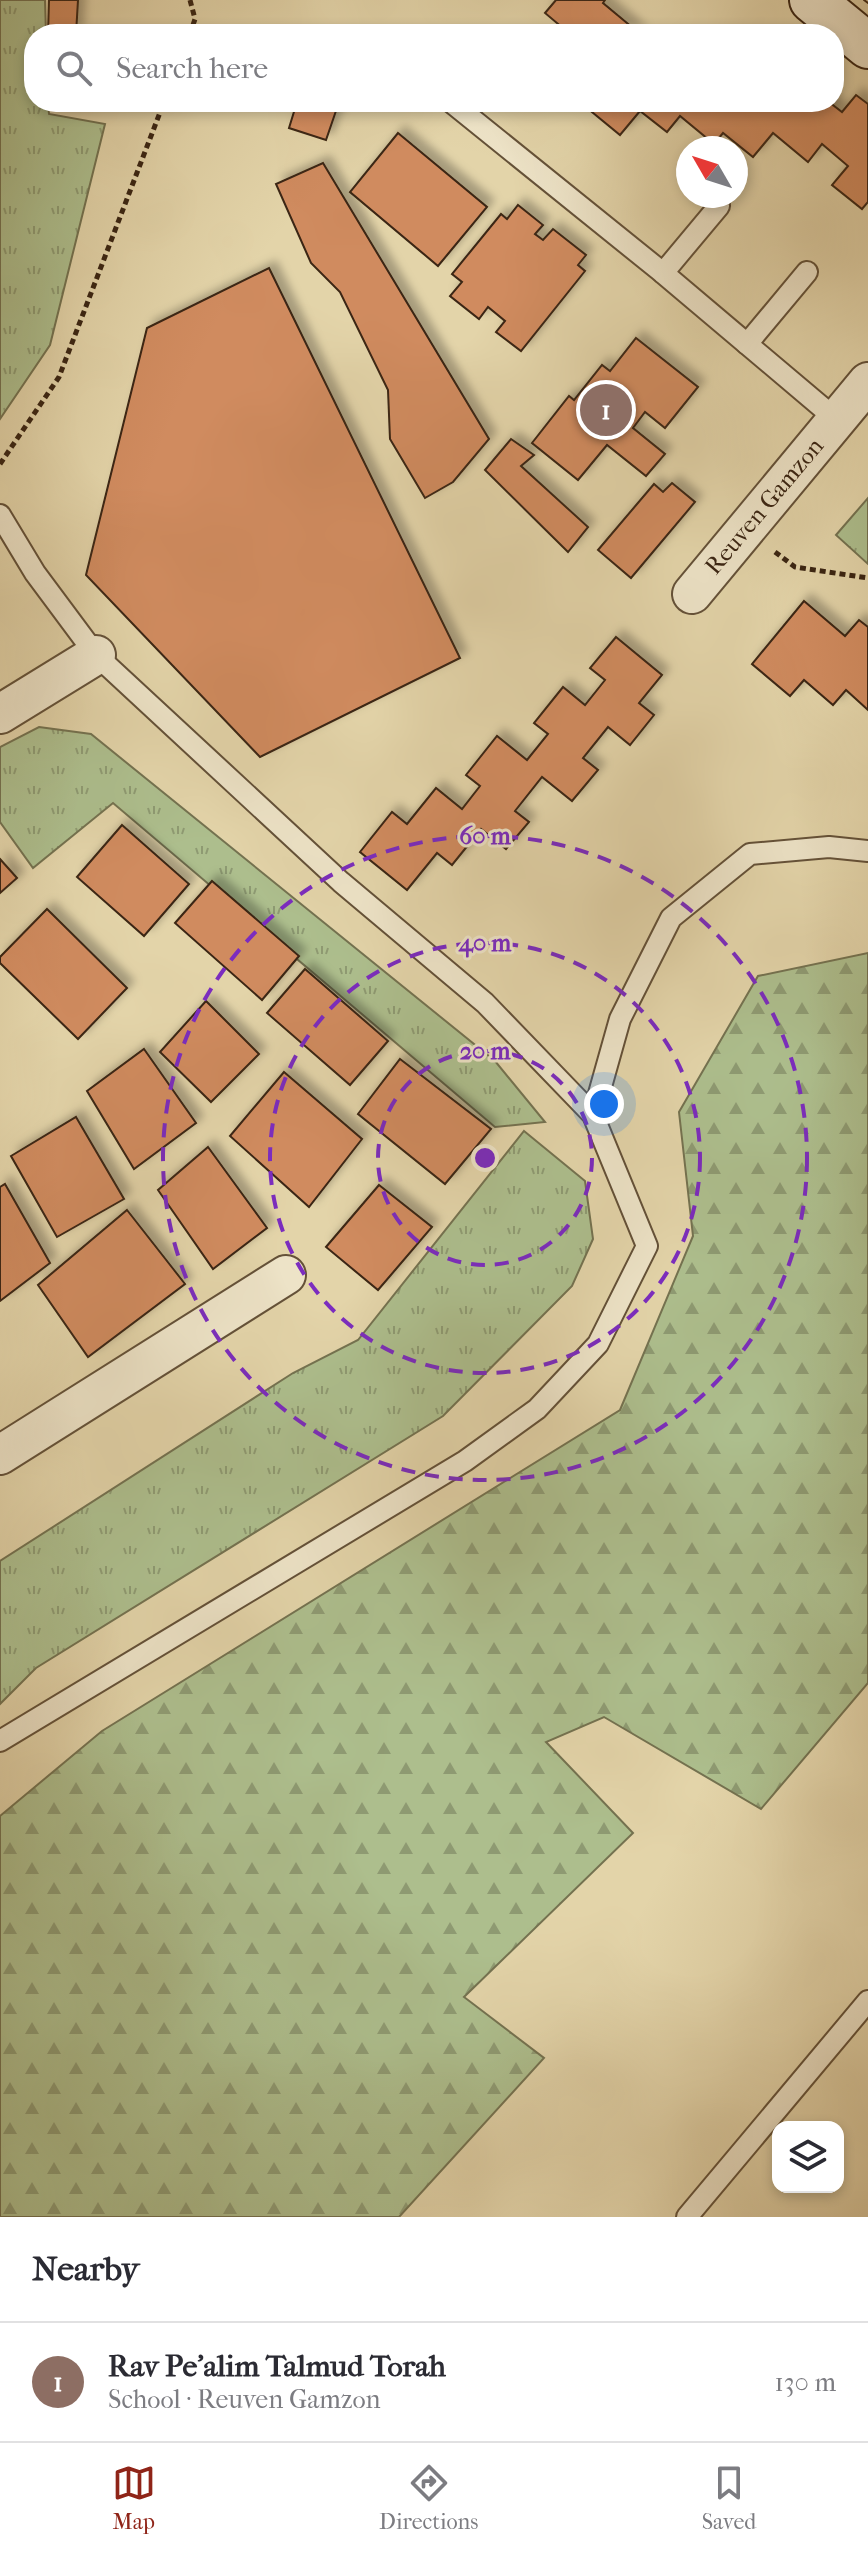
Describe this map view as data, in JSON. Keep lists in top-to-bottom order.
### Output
{
  "streets": {
    "street": ["Reuven Gamzon"]
  },
  "north": "top left",
  "page": {
    "search": "Search here",
    "pins": "1",
    "heading": "Nearby",
    "list": [
      {
        "mark": "1",
        "name": "Rav Pe'alim Talmud Torah",
        "note": "School · Reuven Gamzon",
        "value": "130 m"
      }
    ],
    "nav": ["Map", "Directions", "Saved"]
  },
  "rings": ["60 m", "40 m", "20 m"]
}
